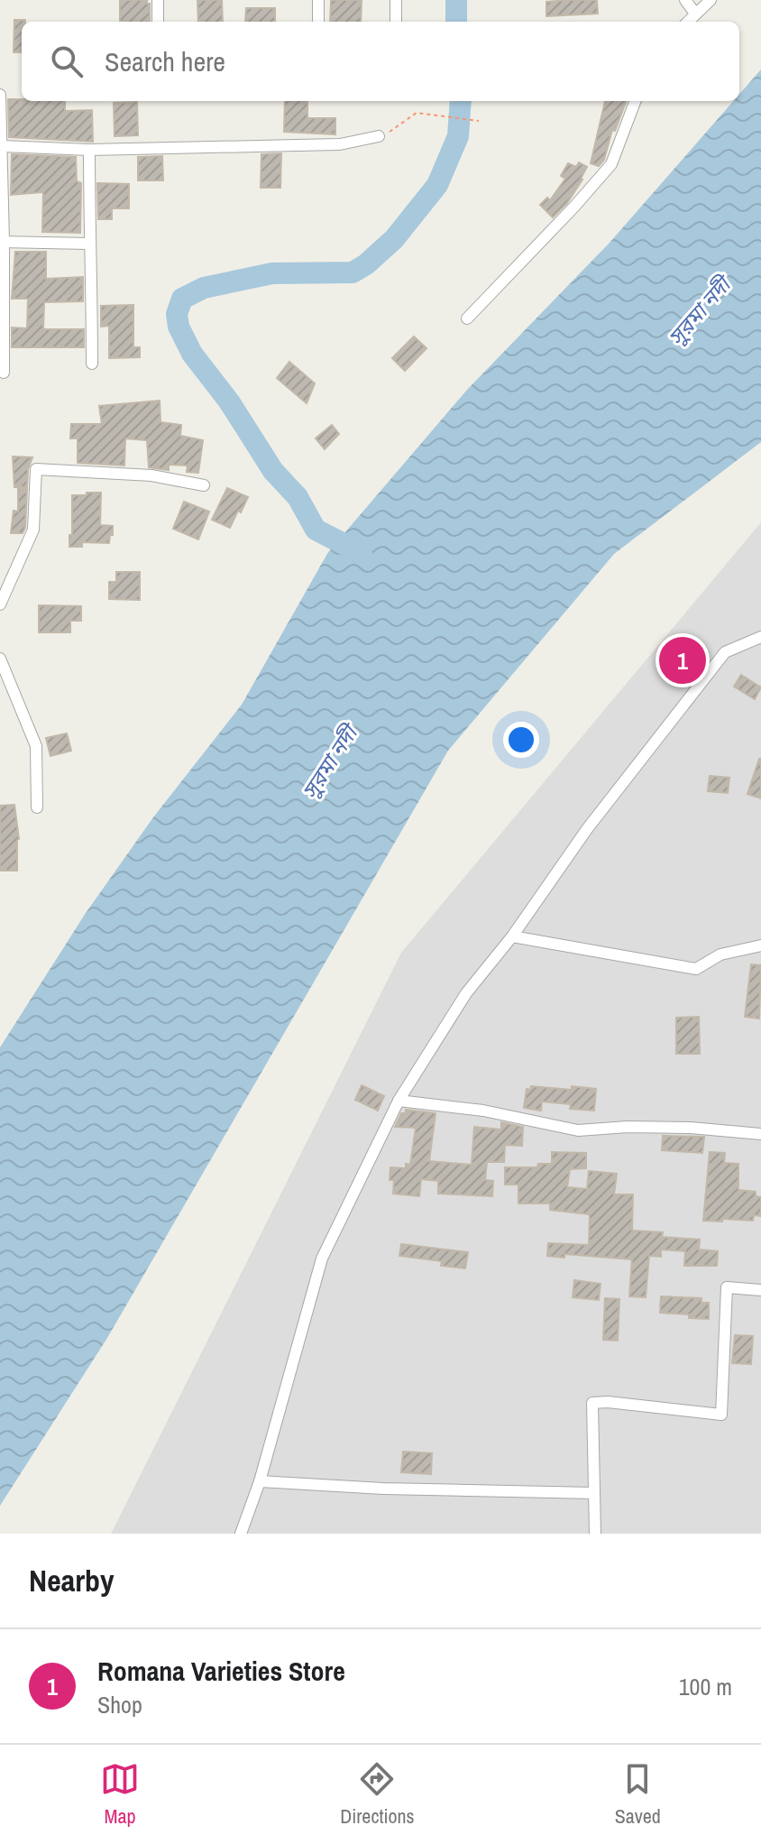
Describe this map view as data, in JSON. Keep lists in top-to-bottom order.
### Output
{
  "water": ["সুরমা নদী"],
  "page": {
    "search": "Search here",
    "pins": "1",
    "heading": "Nearby",
    "list": [
      {
        "mark": "1",
        "name": "Romana Varieties Store",
        "note": "Shop",
        "value": "100 m"
      }
    ],
    "nav": ["Map", "Directions", "Saved"]
  }
}
